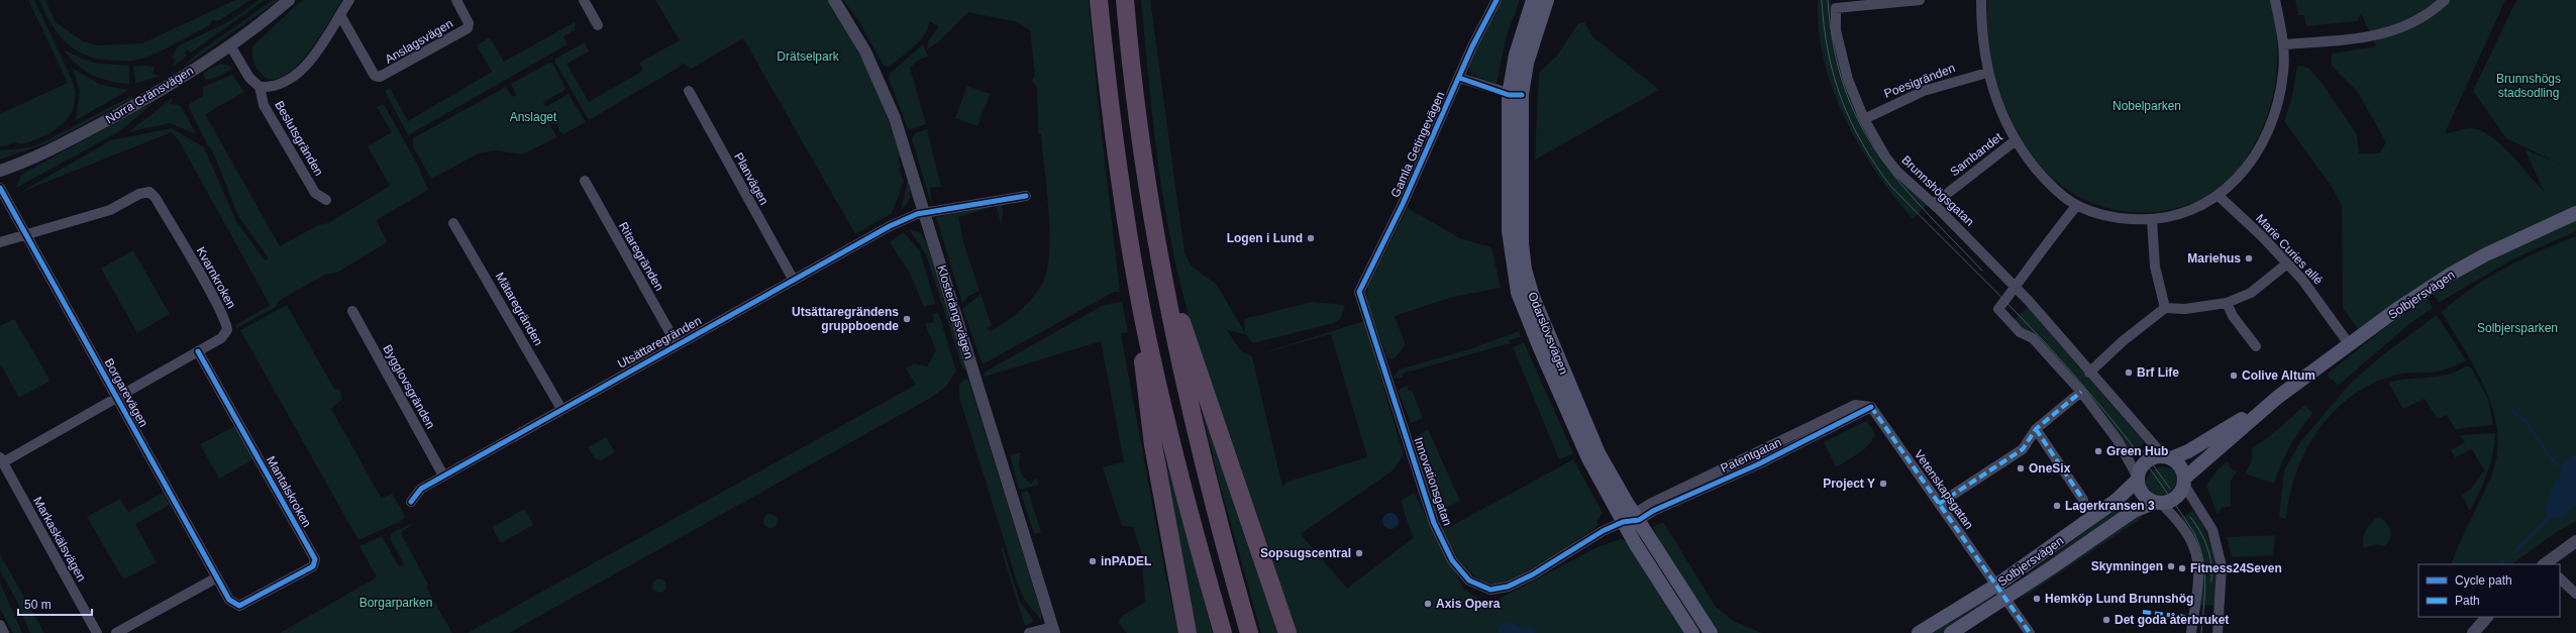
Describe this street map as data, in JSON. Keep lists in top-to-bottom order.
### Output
{
  "streets": {
    "main road": ["Solbjersvägen", "Odarslövsvägen"],
    "street": [
      "Anslagsvägen",
      "Poesigränden",
      "Norra Gränsvägen",
      "Beslutsgränden",
      "Gamla Getingevägen",
      "Sambandet",
      "Planvägen",
      "Brunnshögsgatan",
      "Marie Curies allé",
      "Ritaregränden",
      "Kvarnkroken",
      "Mätaregränden",
      "Klosterängsvägen",
      "Utsättaregränden",
      "Bygglovsgränden",
      "Borgarevägen",
      "Patentgatan",
      "Innovationsgatan",
      "Vetenskapsgatan",
      "Mantalskroken",
      "Markaskälsvägen"
    ]
  },
  "crossings": [
    ["Poesigränden", "Brunnshögsgatan"],
    ["Norra Gränsvägen", "Beslutsgränden"],
    ["Gamla Getingevägen", "Innovationsgatan"],
    ["Sambandet", "Brunnshögsgatan"],
    ["Planvägen", "Utsättaregränden"],
    ["Brunnshögsgatan", "Solbjersvägen"],
    ["Marie Curies allé", "Solbjersvägen"],
    ["Ritaregränden", "Utsättaregränden"],
    ["Kvarnkroken", "Borgarevägen"],
    ["Kvarnkroken", "Mantalskroken"],
    ["Kvarnkroken", "Markaskälsvägen"],
    ["Solbjersvägen", "Vetenskapsgatan"],
    ["Mätaregränden", "Utsättaregränden"],
    ["Klosterängsvägen", "Utsättaregränden"],
    ["Odarslövsvägen", "Patentgatan"],
    ["Odarslövsvägen", "Innovationsgatan"],
    ["Utsättaregränden", "Bygglovsgränden"],
    ["Borgarevägen", "Mantalskroken"],
    ["Patentgatan", "Innovationsgatan"],
    ["Patentgatan", "Vetenskapsgatan"]
  ],
  "parks": [
    "Drätselpark",
    "Brunnshögs stadsodling",
    "Nobelparken",
    "Anslaget",
    "Solbjersparken",
    "Borgarparken"
  ],
  "places": [
    "Logen i Lund",
    "Mariehus",
    "Utsättaregrändens gruppboende",
    "Brf Life",
    "Colive Altum",
    "Green Hub",
    "OneSix",
    "Project Y",
    "Lagerkransen 3",
    "Sopsugscentral",
    "inPADEL",
    "Skymningen",
    "Fitness24Seven",
    "Hemköp Lund Brunnshög",
    "Axis Opera",
    "Det goda återbruket"
  ],
  "legend": ["Cycle path", "Path"],
  "scale_bar": "50 m"
}
